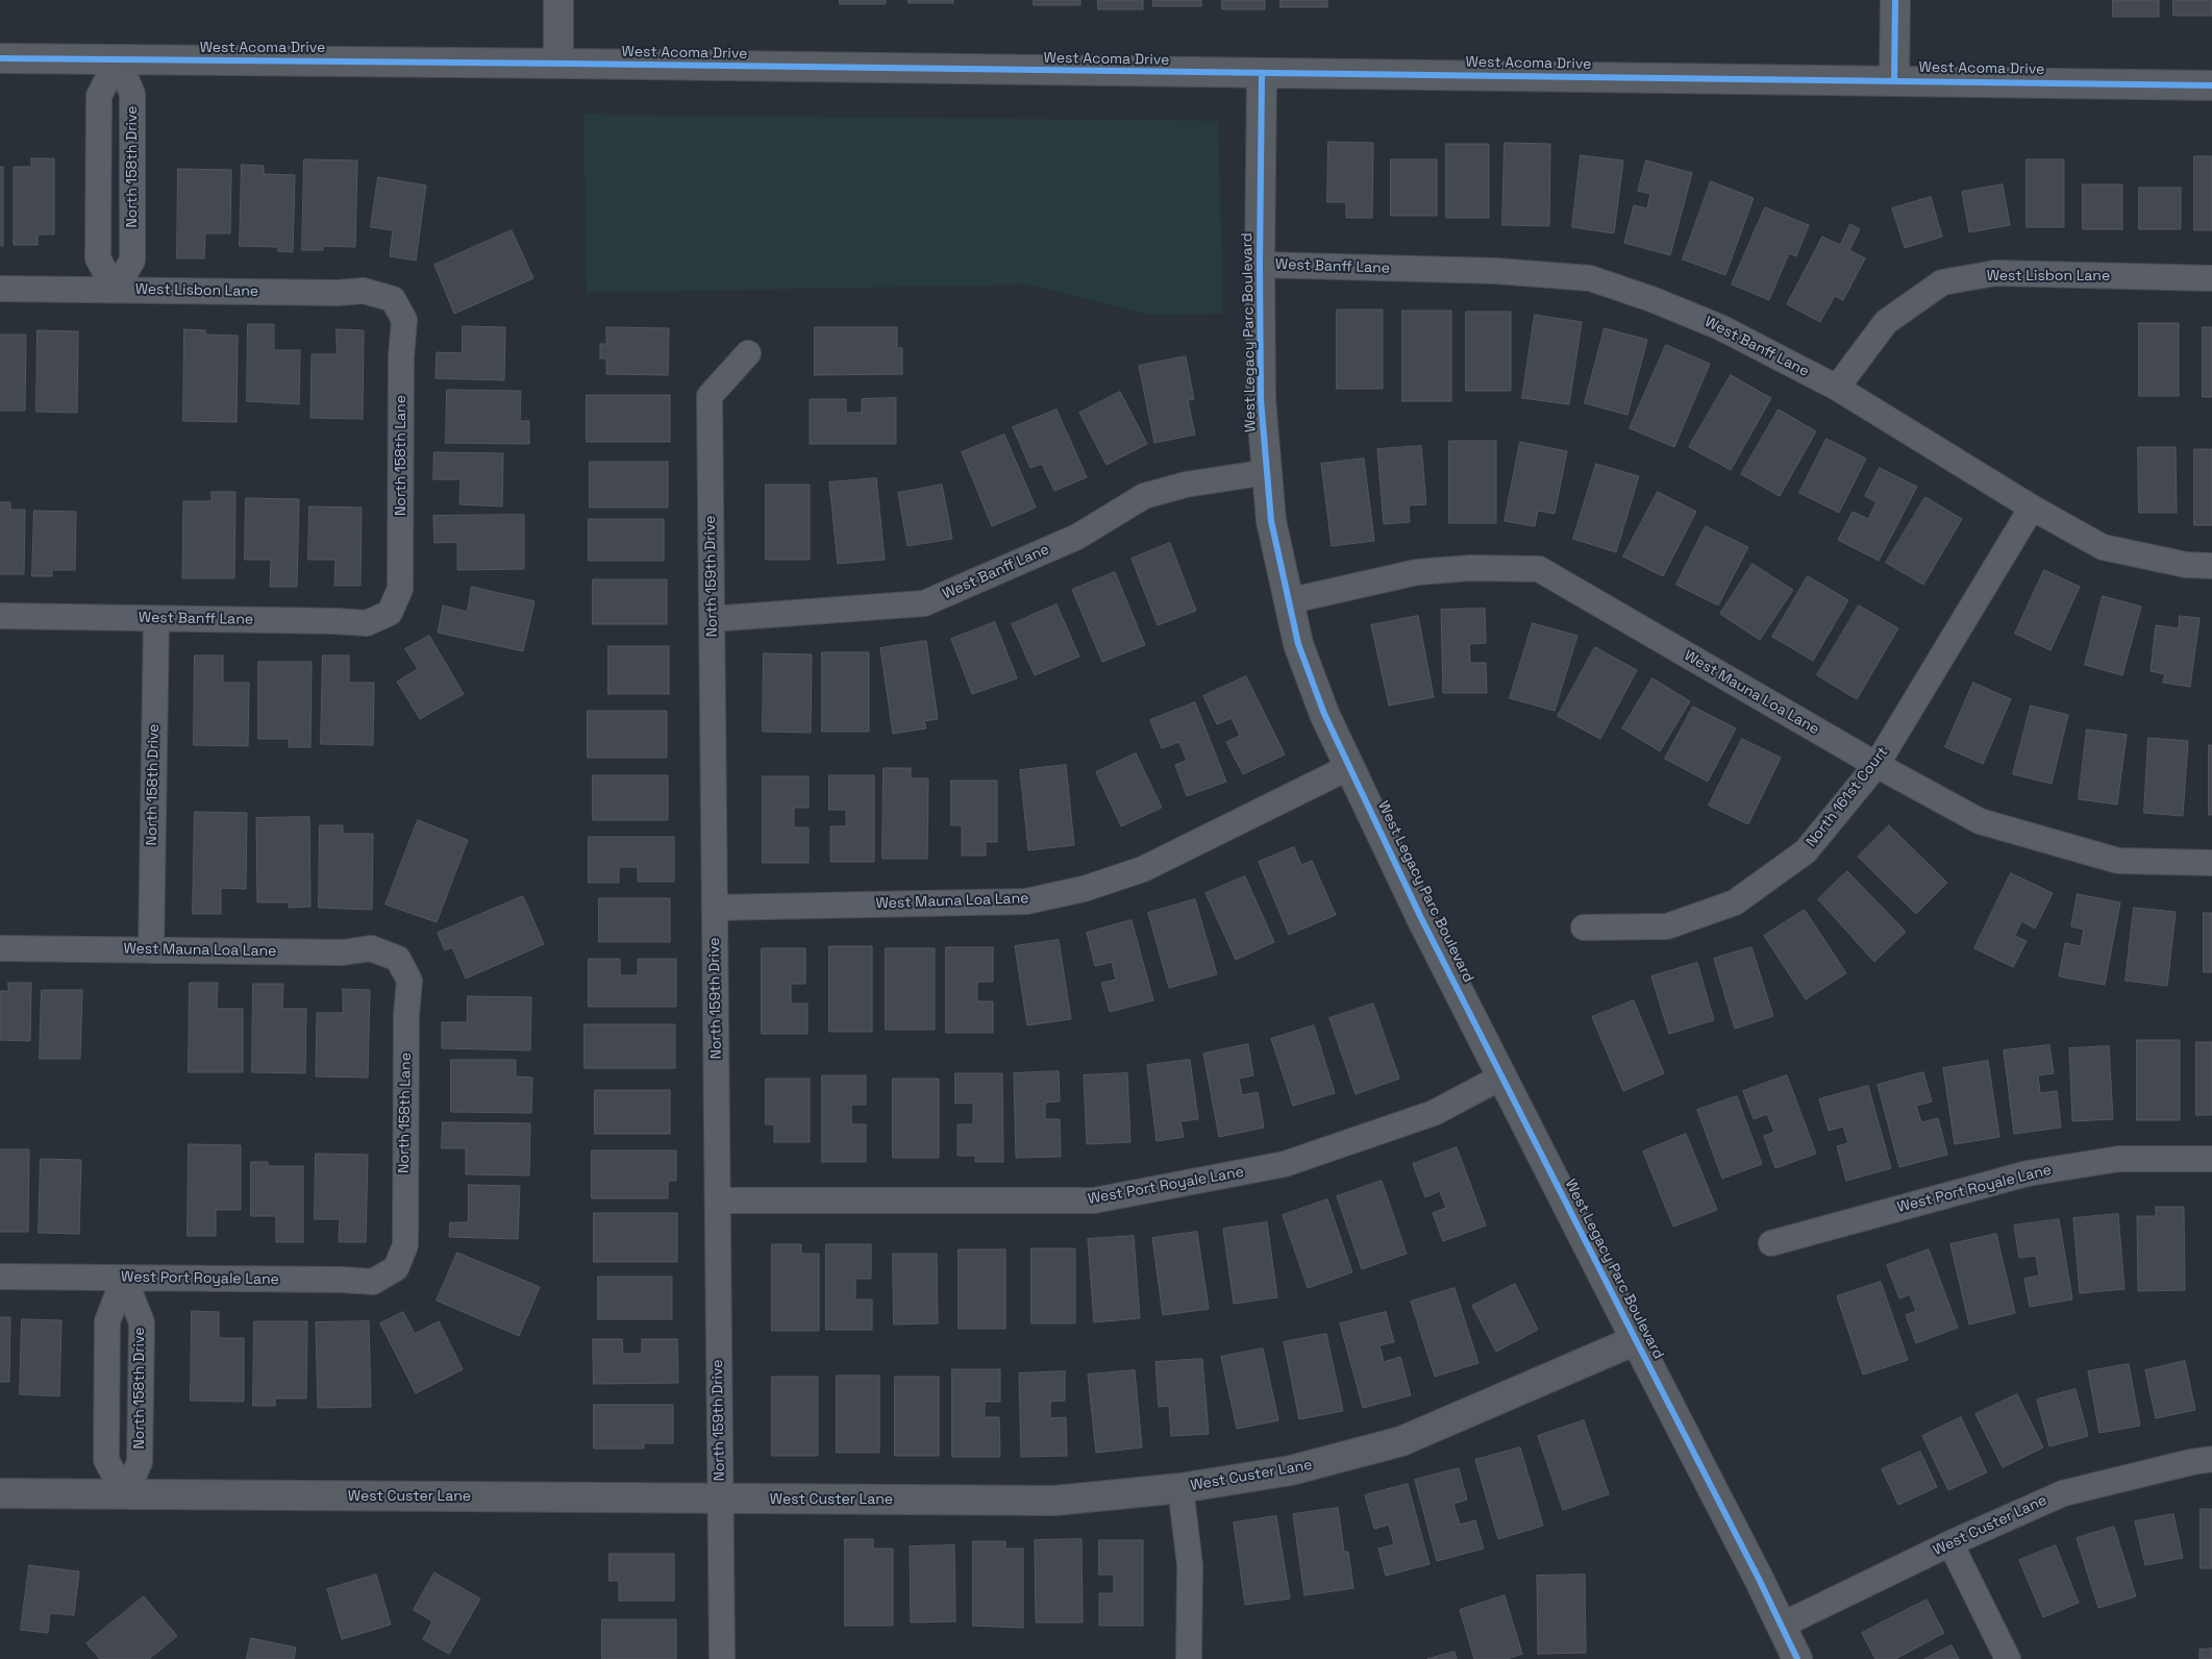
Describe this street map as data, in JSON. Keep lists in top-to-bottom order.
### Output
{
  "streets": {
    "street": [
      "West Acoma Drive",
      "North 158th Drive",
      "West Banff Lane",
      "West Lisbon Lane",
      "West Legacy Parc Boulevard",
      "North 158th Lane",
      "North 159th Drive",
      "West Mauna Loa Lane",
      "North 161st Court",
      "West Port Royale Lane",
      "West Custer Lane"
    ]
  },
  "crossings": [
    ["West Acoma Drive", "North 158th Drive"],
    ["West Acoma Drive", "West Legacy Parc Boulevard"],
    ["North 158th Drive", "West Banff Lane"],
    ["North 158th Drive", "West Lisbon Lane"],
    ["North 158th Drive", "West Mauna Loa Lane"],
    ["North 158th Drive", "West Port Royale Lane"],
    ["North 158th Drive", "West Custer Lane"],
    ["West Banff Lane", "West Lisbon Lane"],
    ["West Banff Lane", "West Legacy Parc Boulevard"],
    ["West Banff Lane", "North 158th Lane"],
    ["West Banff Lane", "North 159th Drive"],
    ["West Banff Lane", "North 161st Court"],
    ["West Lisbon Lane", "North 158th Lane"],
    ["West Legacy Parc Boulevard", "West Mauna Loa Lane"],
    ["West Legacy Parc Boulevard", "West Port Royale Lane"],
    ["West Legacy Parc Boulevard", "West Custer Lane"],
    ["North 158th Lane", "West Mauna Loa Lane"],
    ["North 158th Lane", "West Port Royale Lane"],
    ["North 159th Drive", "West Mauna Loa Lane"],
    ["North 159th Drive", "West Port Royale Lane"],
    ["North 159th Drive", "West Custer Lane"],
    ["West Mauna Loa Lane", "North 161st Court"]
  ]
}
